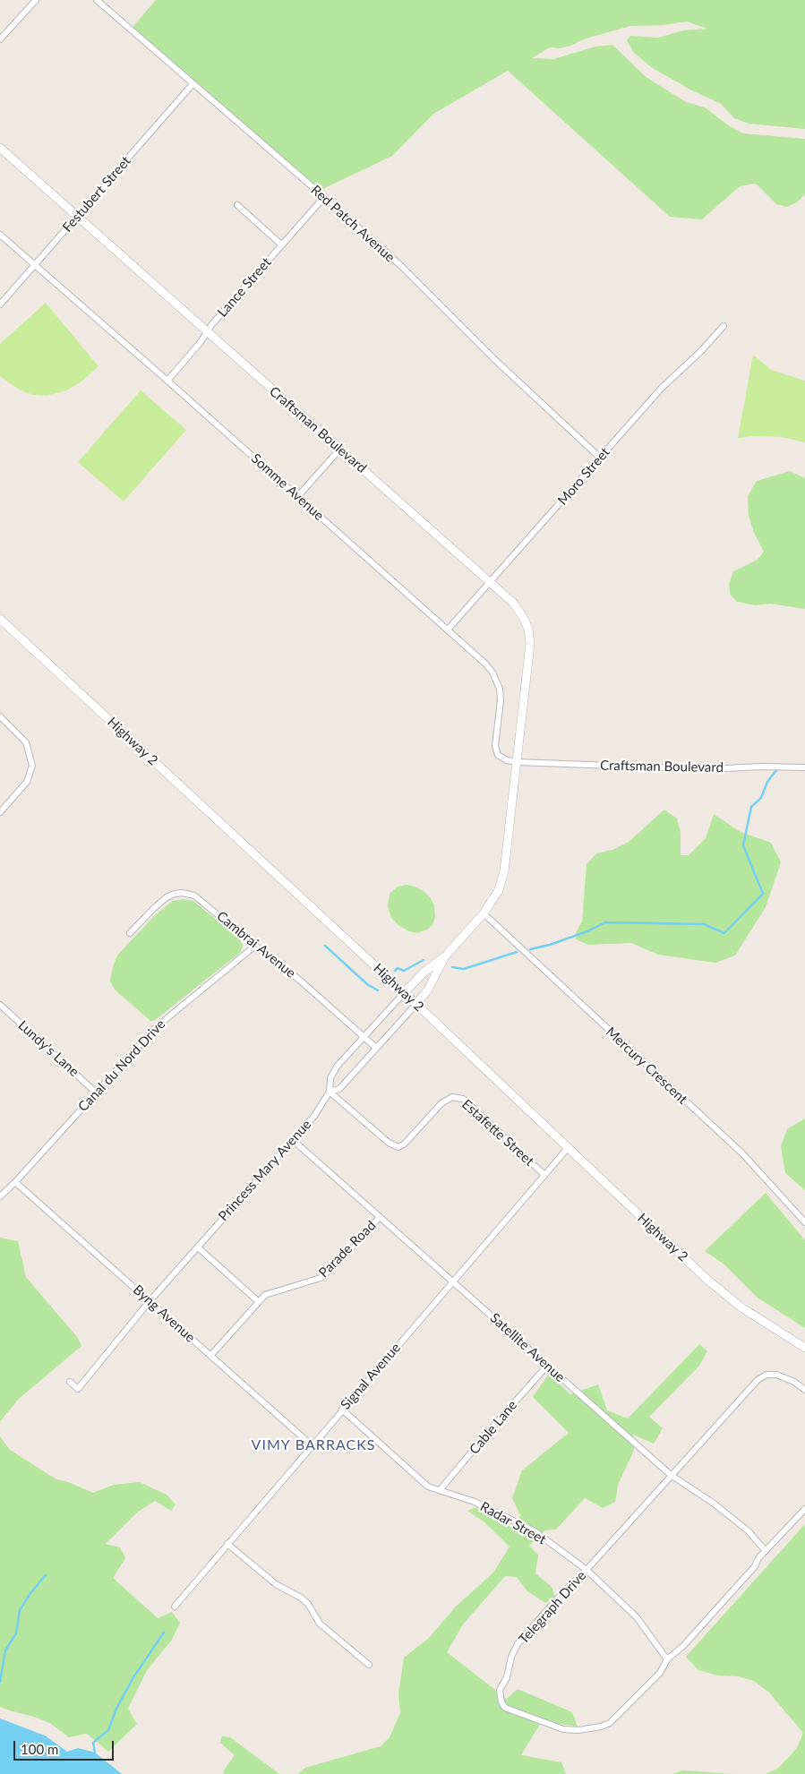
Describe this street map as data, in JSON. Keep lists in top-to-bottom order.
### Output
{
  "streets": {
    "street": [
      "Festubert Street",
      "Red Patch Avenue",
      "Lance Street",
      "Craftsman Boulevard",
      "Moro Street",
      "Somme Avenue",
      "Highway 2",
      "Cambrai Avenue",
      "Lundy's Lane",
      "Canal du Nord Drive",
      "Mercury Crescent",
      "Estafette Street",
      "Princess Mary Avenue",
      "Parade Road",
      "Byng Avenue",
      "Satellite Avenue",
      "Signal Avenue",
      "Cable Lane",
      "Radar Street",
      "Telegraph Drive"
    ]
  },
  "crossings": [
    ["Festubert Street", "Red Patch Avenue"],
    ["Festubert Street", "Craftsman Boulevard"],
    ["Festubert Street", "Somme Avenue"],
    ["Red Patch Avenue", "Lance Street"],
    ["Red Patch Avenue", "Moro Street"],
    ["Lance Street", "Craftsman Boulevard"],
    ["Lance Street", "Somme Avenue"],
    ["Craftsman Boulevard", "Moro Street"],
    ["Craftsman Boulevard", "Somme Avenue"],
    ["Craftsman Boulevard", "Highway 2"],
    ["Craftsman Boulevard", "Mercury Crescent"],
    ["Craftsman Boulevard", "Princess Mary Avenue"],
    ["Moro Street", "Somme Avenue"],
    ["Highway 2", "Princess Mary Avenue"],
    ["Highway 2", "Signal Avenue"],
    ["Cambrai Avenue", "Canal du Nord Drive"],
    ["Cambrai Avenue", "Princess Mary Avenue"],
    ["Lundy's Lane", "Canal du Nord Drive"],
    ["Canal du Nord Drive", "Byng Avenue"],
    ["Estafette Street", "Princess Mary Avenue"],
    ["Estafette Street", "Signal Avenue"],
    ["Princess Mary Avenue", "Byng Avenue"],
    ["Princess Mary Avenue", "Satellite Avenue"],
    ["Parade Road", "Byng Avenue"],
    ["Parade Road", "Satellite Avenue"],
    ["Byng Avenue", "Signal Avenue"],
    ["Satellite Avenue", "Signal Avenue"],
    ["Satellite Avenue", "Cable Lane"],
    ["Satellite Avenue", "Telegraph Drive"],
    ["Signal Avenue", "Radar Street"],
    ["Cable Lane", "Radar Street"],
    ["Radar Street", "Telegraph Drive"]
  ],
  "districts": ["VIMY BARRACKS"],
  "scale_bar": "100 m"
}
